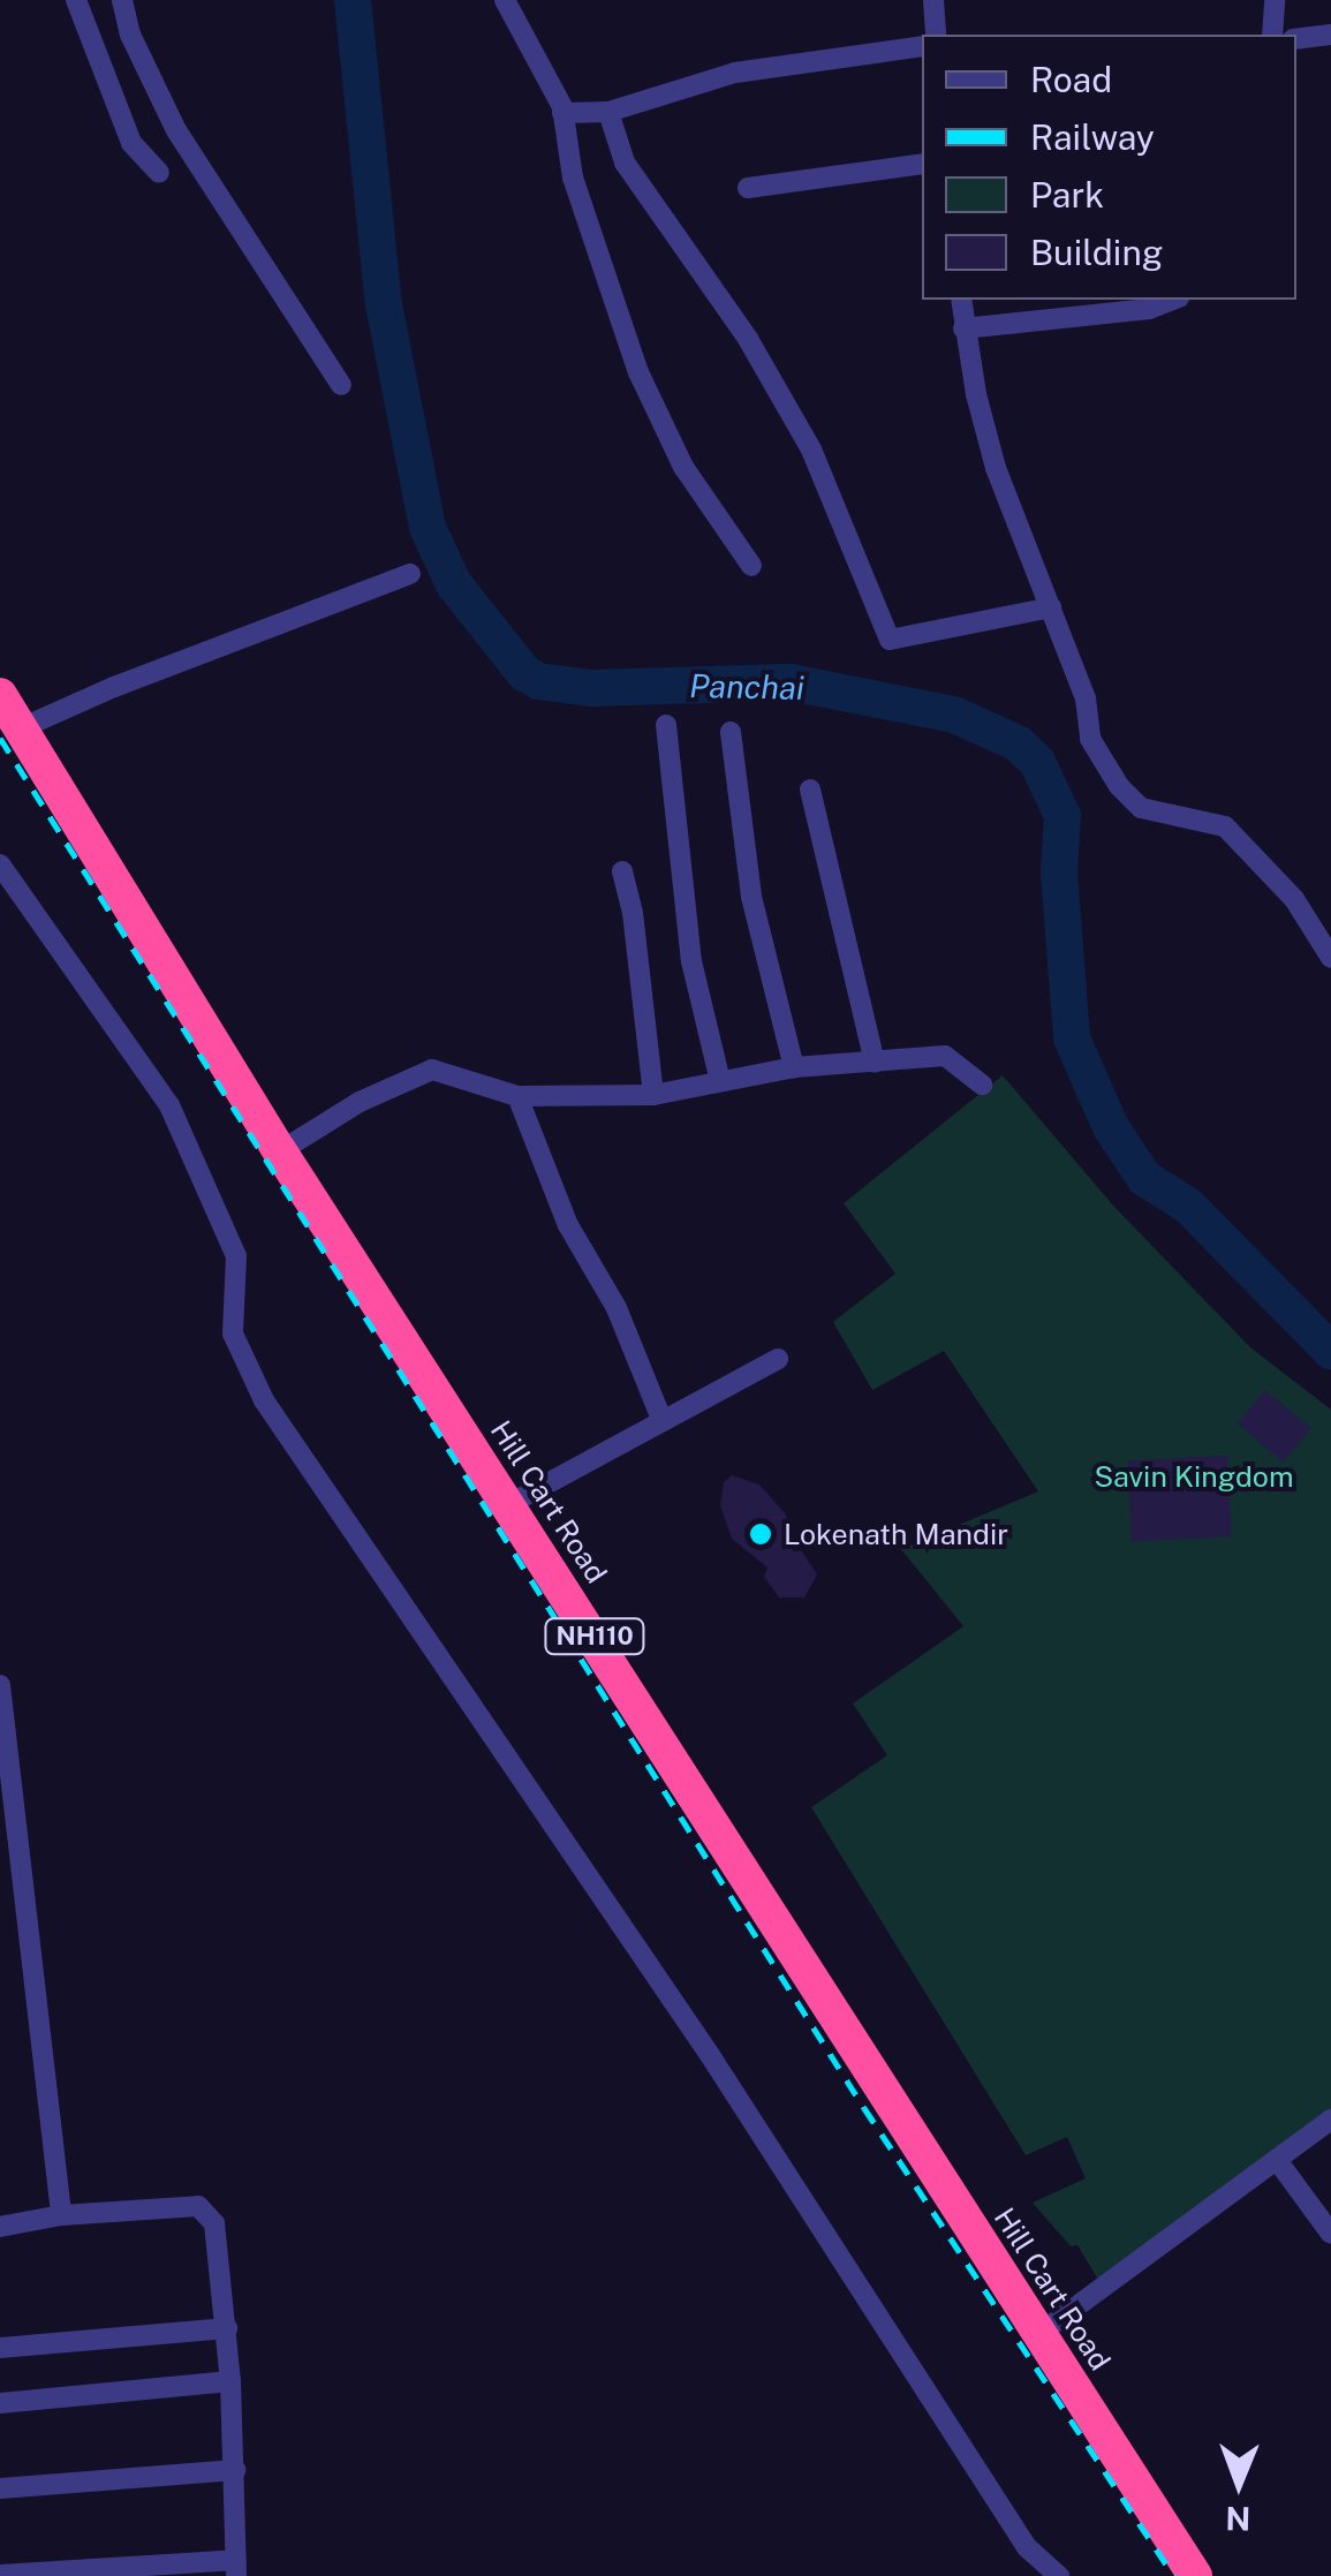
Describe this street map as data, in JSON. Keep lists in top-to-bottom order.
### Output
{
  "streets": {
    "highway": ["Hill Cart Road", "NH110"]
  },
  "water": ["Panchai"],
  "parks": ["Savin Kingdom"],
  "places": ["Lokenath Mandir"],
  "legend": [
    "Road",
    "Railway",
    "Park",
    "Building"
  ],
  "north": "bottom"
}
